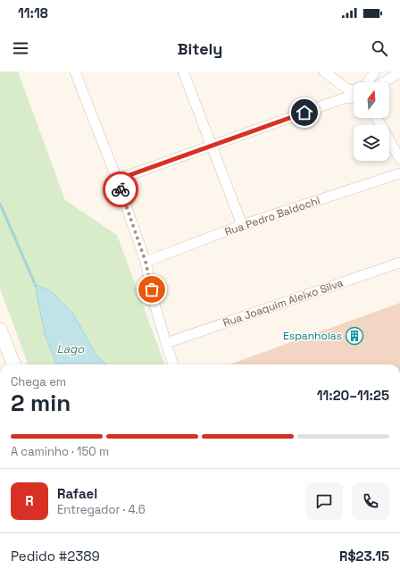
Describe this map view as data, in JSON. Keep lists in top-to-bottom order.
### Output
{
  "streets": {
    "street": ["Rua Pedro Baldochi", "Rua Joaquim Aleixo Silva"]
  },
  "water": ["Lago"],
  "places": {
    "building": ["Espanholas"]
  },
  "north": "top",
  "page": {
    "status": "11:18",
    "header": "Bitely",
    "heading": ["2 min", "Chega em", "11:20–11:25"],
    "panel": [
      "Rafael",
      "Entregador · 4.6",
      "Pedido #2389",
      "R$23.15"
    ],
    "bar": "A caminho · 150 m",
    "round": "R"
  }
}
